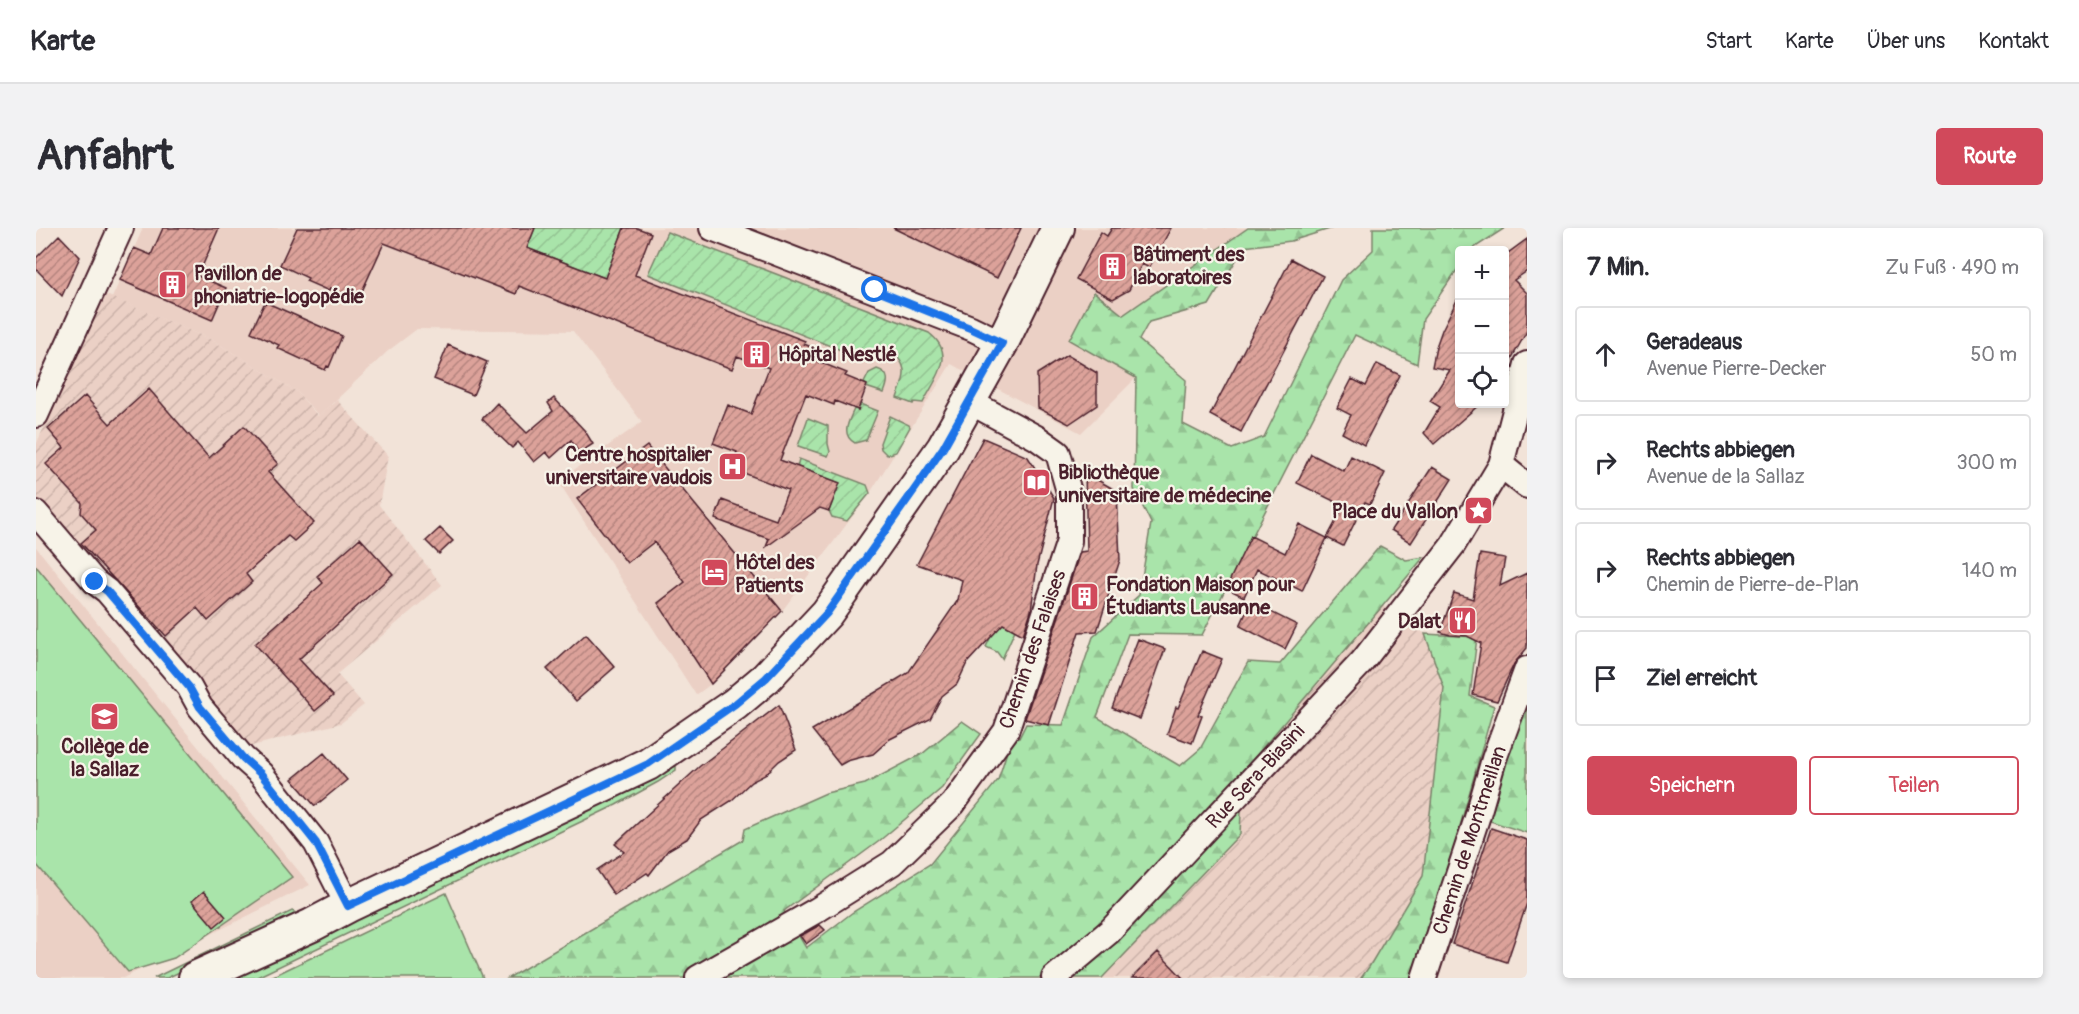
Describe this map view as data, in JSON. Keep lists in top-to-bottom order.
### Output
{
  "streets": {
    "street": ["Chemin des Falaises", "Rue Sera-Biasini", "Chemin de Montmeillan"]
  },
  "places": {
    "building": [
      "Bâtiment des laboratoires",
      "Pavillon de phoniatrie-logopédie",
      "Hôpital Nestlé",
      "Fondation Maison pour Étudiants Lausanne"
    ],
    "hospital": ["Centre hospitalier universitaire vaudois"],
    "library": ["Bibliothèque universitaire de médecine"],
    "place": ["Place du Vallon"],
    "hotel": ["Hôtel des Patients"],
    "restaurant": ["Dalat"],
    "school or university": ["Collège de la Sallaz"]
  },
  "page": {
    "header": "Karte",
    "nav": [
      "Start",
      "Karte",
      "Über uns",
      "Kontakt"
    ],
    "buttons": [
      "Route",
      ["Speichern", "Teilen"]
    ],
    "title": "Anfahrt",
    "heading": ["7 Min.", "Zu Fuß · 490 m"],
    "map_buttons": ["+", "−"],
    "list": [
      ["Geradeaus", "Avenue Pierre-Decker", "50 m"],
      ["Rechts abbiegen", "Avenue de la Sallaz", "300 m"],
      ["Rechts abbiegen", "Chemin de Pierre-de-Plan", "140 m"],
      "Ziel erreicht"
    ]
  }
}
